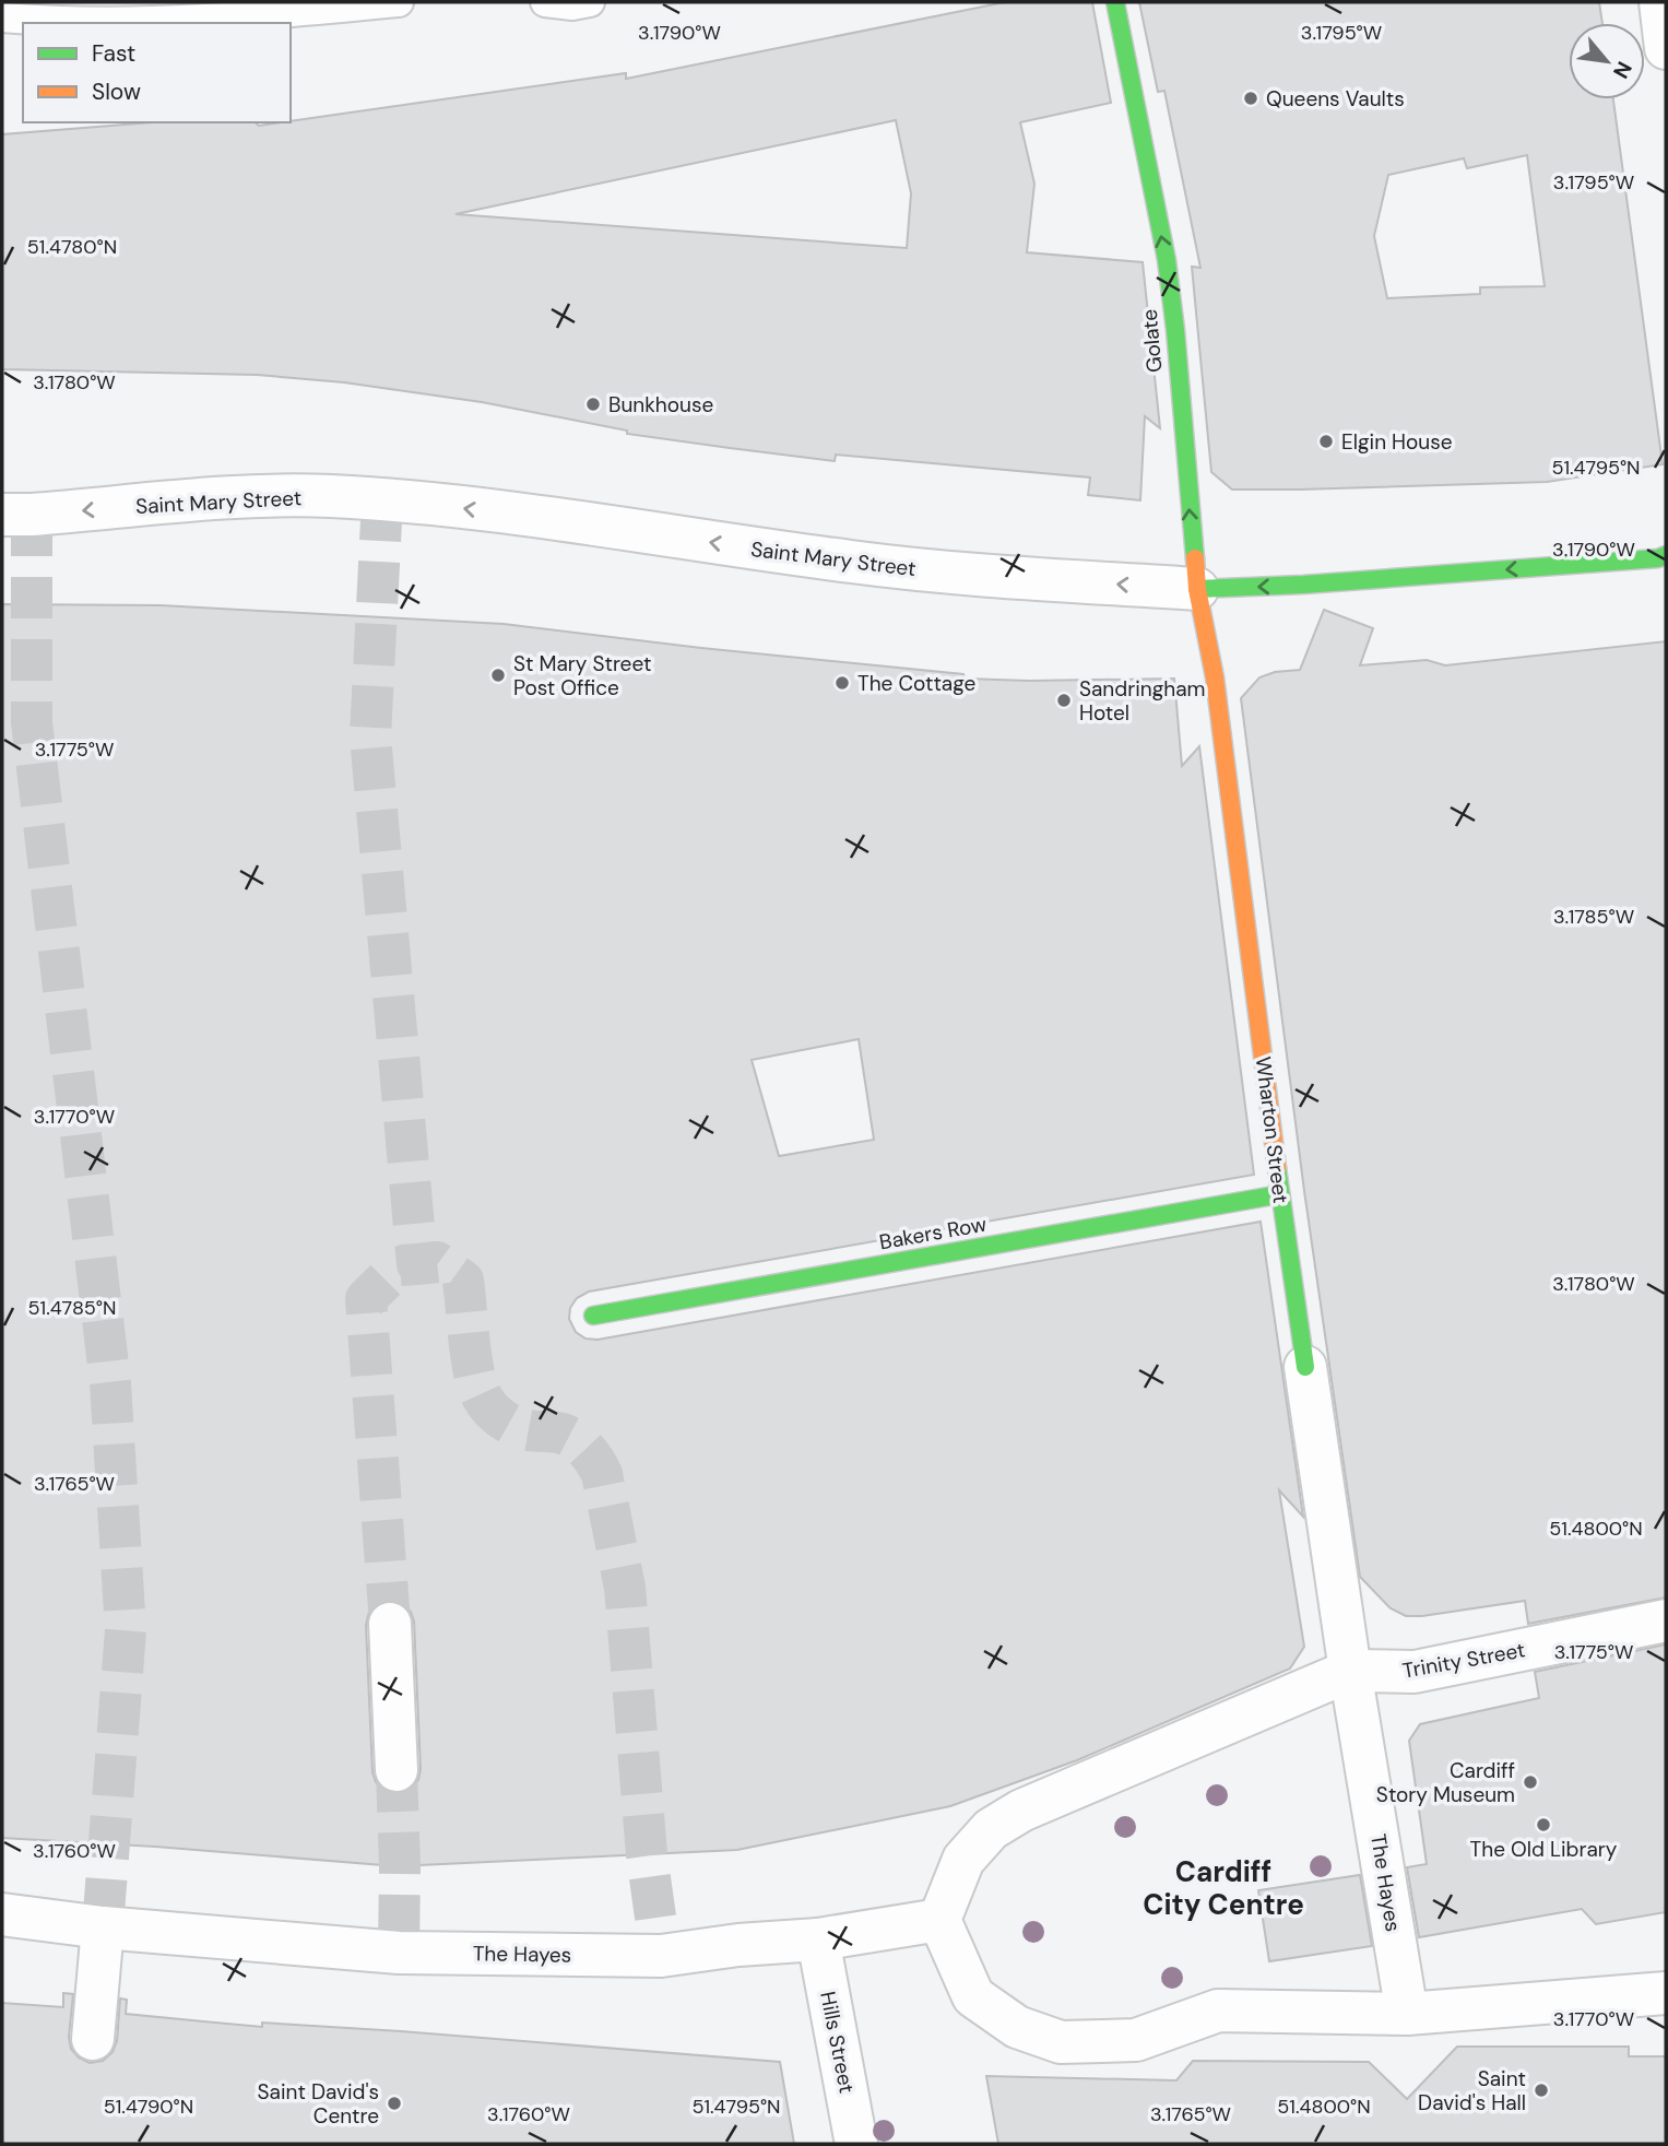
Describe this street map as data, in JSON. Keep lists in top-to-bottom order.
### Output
{
  "streets": {
    "street": [
      "Golate",
      "Saint Mary Street",
      "Wharton Street",
      "Bakers Row",
      "Trinity Street",
      "The Hayes",
      "Hills Street"
    ]
  },
  "crossings": [
    ["Golate", "Saint Mary Street"],
    ["Golate", "Wharton Street"],
    ["Saint Mary Street", "Wharton Street"],
    ["Wharton Street", "Bakers Row"],
    ["Wharton Street", "Trinity Street"],
    ["Wharton Street", "The Hayes"],
    ["Trinity Street", "The Hayes"],
    ["The Hayes", "Hills Street"]
  ],
  "one_way": ["Golate", "Saint Mary Street"],
  "districts": ["Cardiff City Centre"],
  "places": [
    "Queens Vaults",
    "Bunkhouse",
    "Elgin House",
    "St Mary Street Post Office",
    "The Cottage",
    "Sandringham Hotel",
    "Cardiff Story Museum",
    "The Old Library",
    "Saint David's Hall",
    "Saint David's Centre"
  ],
  "legend": ["Fast", "Slow"],
  "north": "bottom right",
  "coordinates": [
    "3.1790°W",
    "3.1795°W",
    "51.4780°N",
    "3.1780°W",
    "51.4795°N",
    "3.1775°W",
    "3.1785°W",
    "3.1770°W",
    "51.4785°N",
    "3.1765°W",
    "51.4800°N",
    "3.1760°W",
    "51.4790°N"
  ]
}
